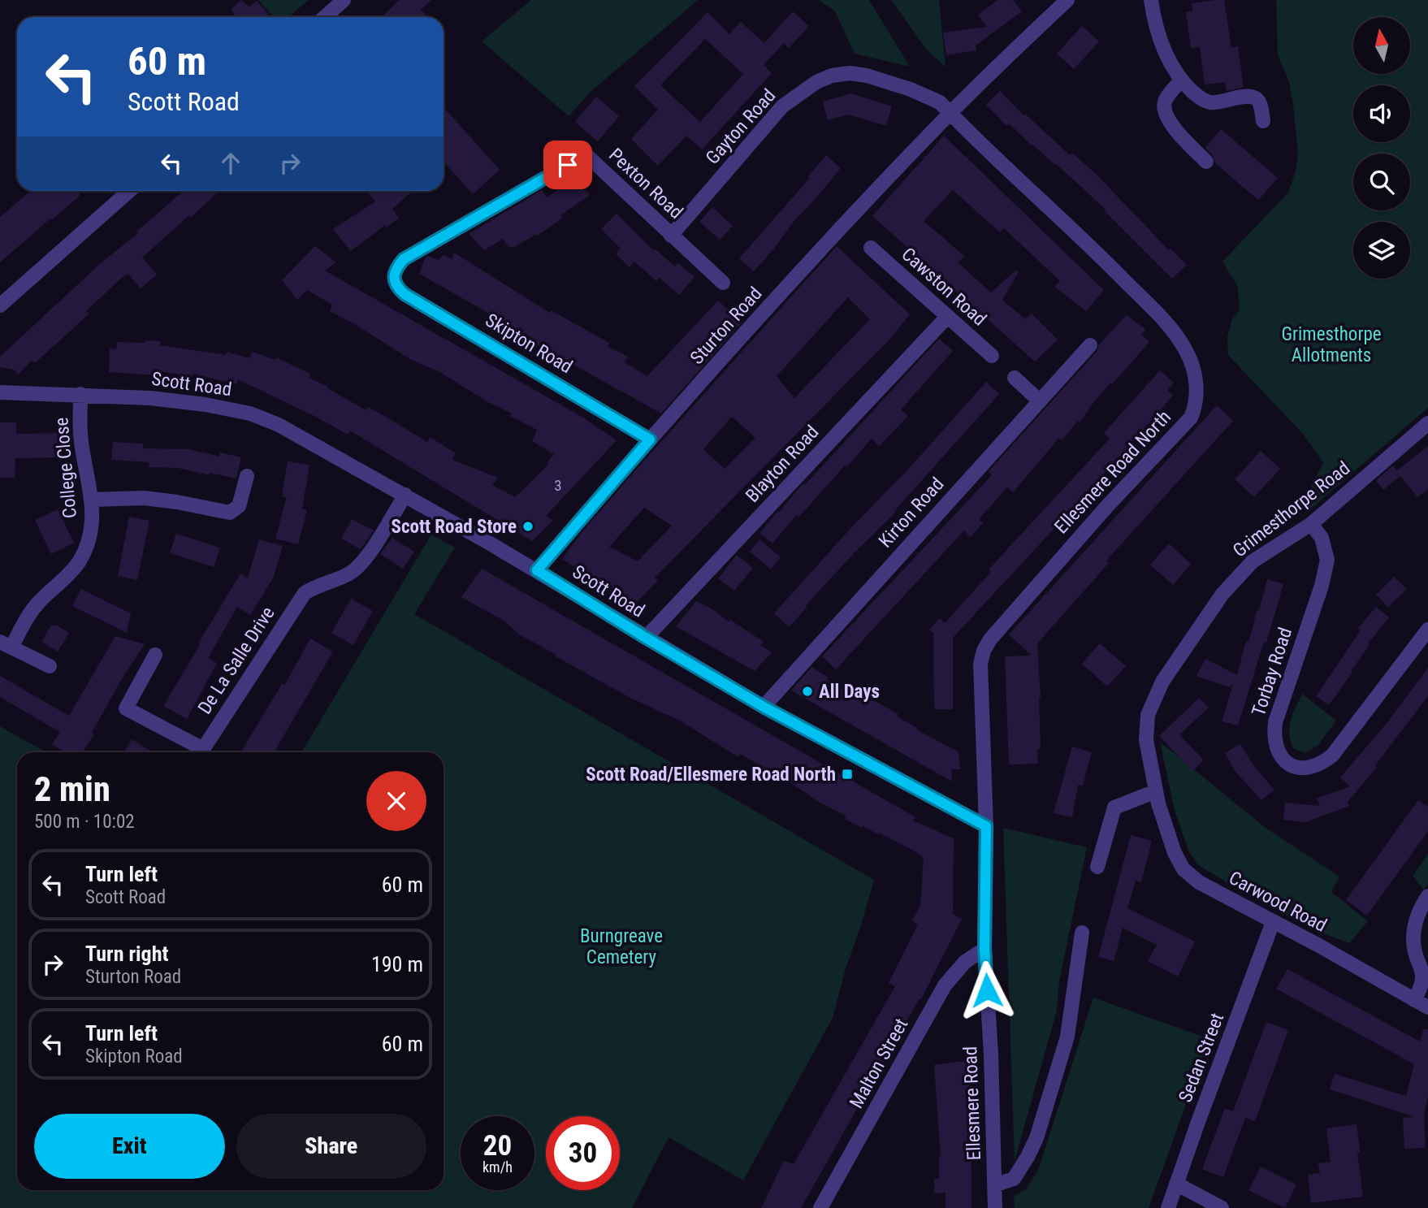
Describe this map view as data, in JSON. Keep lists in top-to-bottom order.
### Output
{
  "streets": {
    "street": [
      "Gayton Road",
      "Pexton Road",
      "Cawston Road",
      "Sturton Road",
      "Skipton Road",
      "Scott Road",
      "Blayton Road",
      "College Close",
      "Ellesmere Road North",
      "Grimesthorpe Road",
      "Kirton Road",
      "De La Salle Drive",
      "Torbay Road",
      "Carwood Road",
      "Sedan Street",
      "Malton Street",
      "Ellesmere Road"
    ]
  },
  "crossings": [
    ["Gayton Road", "Pexton Road"],
    ["Gayton Road", "Sturton Road"],
    ["Gayton Road", "Ellesmere Road North"],
    ["Pexton Road", "Skipton Road"],
    ["Cawston Road", "Blayton Road"],
    ["Sturton Road", "Skipton Road"],
    ["Sturton Road", "Scott Road"],
    ["Sturton Road", "Ellesmere Road North"],
    ["Scott Road", "Blayton Road"],
    ["Scott Road", "College Close"],
    ["Scott Road", "Ellesmere Road North"],
    ["Scott Road", "Kirton Road"],
    ["Scott Road", "De La Salle Drive"],
    ["Scott Road", "Ellesmere Road"],
    ["Ellesmere Road North", "Ellesmere Road"],
    ["Grimesthorpe Road", "Torbay Road"],
    ["Grimesthorpe Road", "Carwood Road"],
    ["Carwood Road", "Sedan Street"],
    ["Malton Street", "Ellesmere Road"]
  ],
  "parks": ["Grimesthorpe Allotments", "Burngreave Cemetery"],
  "places": {
    "other": ["Scott Road Store", "All Days"],
    "transit": ["Scott Road/Ellesmere Road North"]
  },
  "house_numbers": ["3"],
  "north": "top",
  "page": {
    "turn": ["60 m", "Scott Road"],
    "heading": ["2 min", "500 m · 10:02"],
    "list": [
      {
        "name": "Turn left",
        "note": "Scott Road",
        "value": "60 m"
      },
      {
        "name": "Turn right",
        "note": "Sturton Road",
        "value": "190 m"
      },
      {
        "name": "Turn left",
        "note": "Skipton Road",
        "value": "60 m"
      }
    ],
    "buttons": ["Exit", "Share"],
    "speed": "20 km/h",
    "limit": "30"
  }
}
